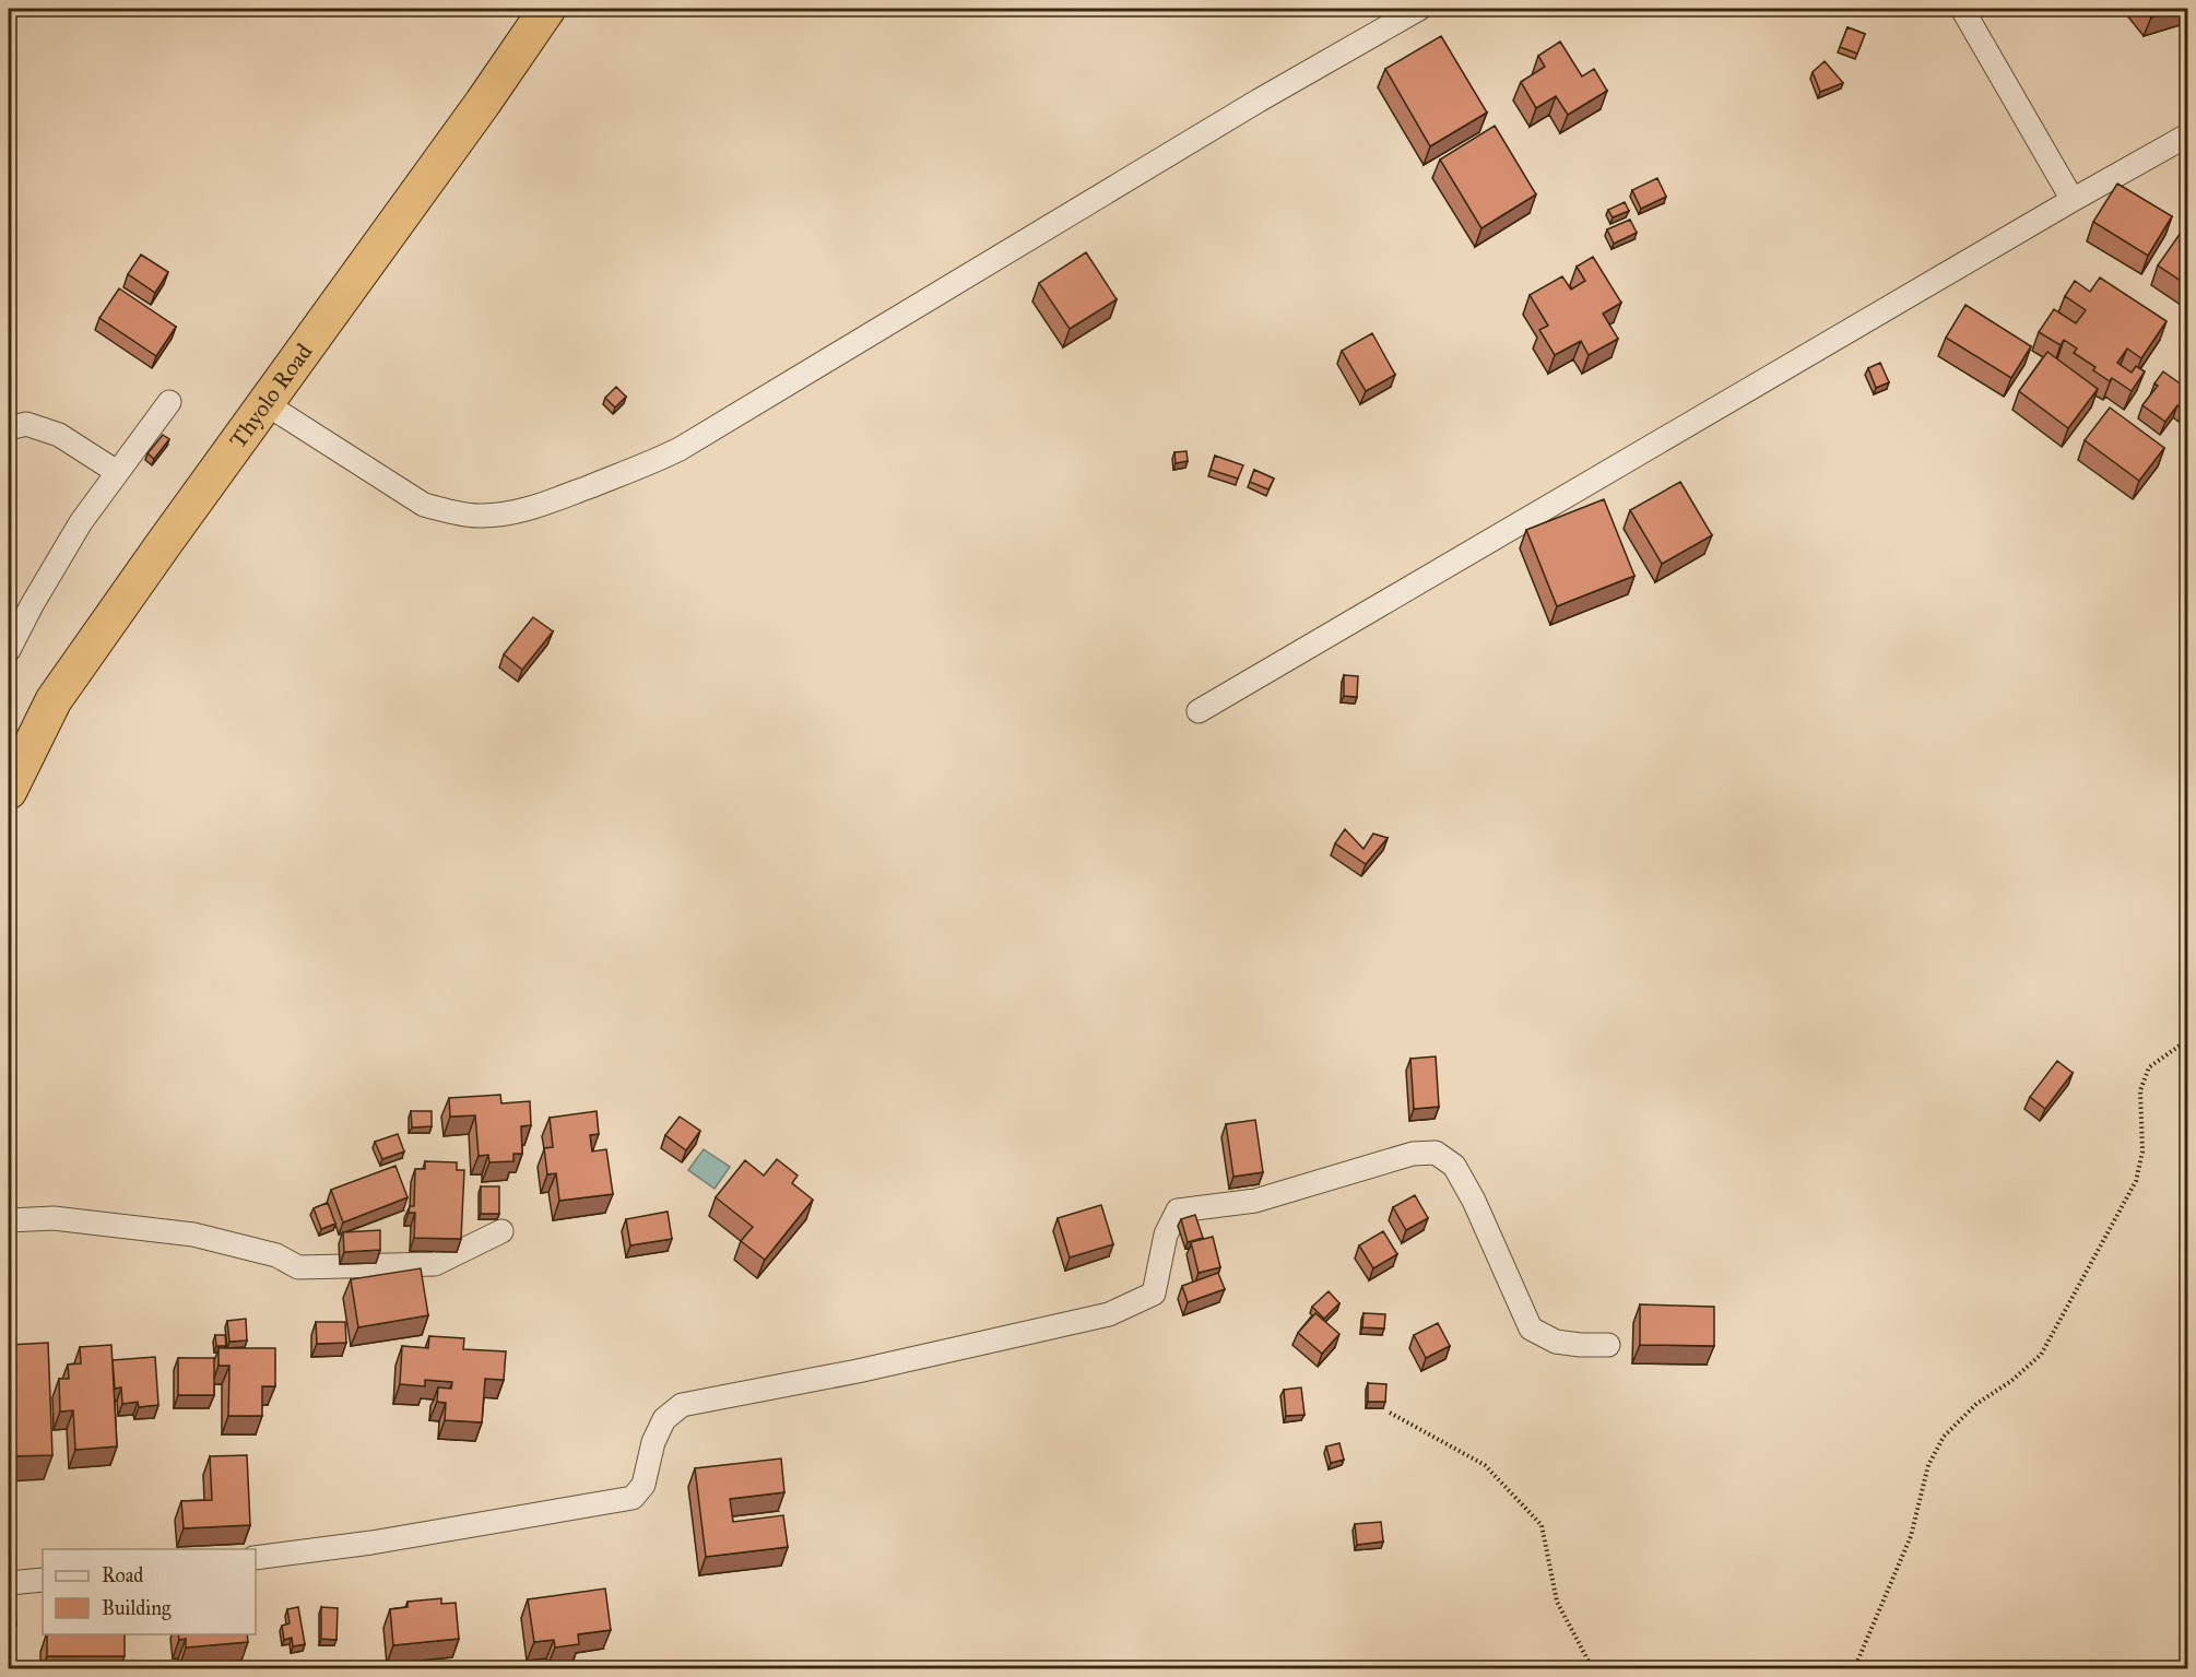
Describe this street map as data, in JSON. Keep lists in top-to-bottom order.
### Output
{
  "streets": {
    "highway": ["Thyolo Road"]
  },
  "legend": ["Road", "Building"]
}
